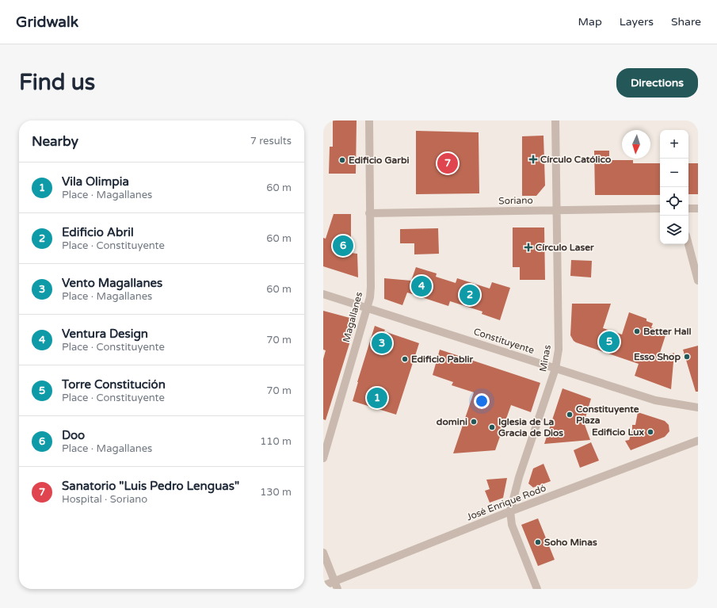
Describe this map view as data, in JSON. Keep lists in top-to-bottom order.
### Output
{
  "streets": {
    "street": [
      "Soriano",
      "Magallanes",
      "Constituyente",
      "Minas",
      "José Enrique Rodó"
    ]
  },
  "crossings": [
    ["Soriano", "Magallanes"],
    ["Soriano", "Minas"],
    ["Magallanes", "Constituyente"],
    ["Constituyente", "Minas"],
    ["Minas", "José Enrique Rodó"]
  ],
  "places": {
    "health": ["Círculo Católico", "Círculo Laser"],
    "other": [
      "Edificio Garbi",
      "Better Hall",
      "Esso Shop",
      "Edificio Pablir",
      "Constituyente Plaza",
      "domini",
      "Iglesia de La Gracia de Dios",
      "Edificio Lux",
      "Soho Minas"
    ]
  },
  "north": "bottom",
  "page": {
    "header": "Gridwalk",
    "nav": ["Map", "Layers", "Share"],
    "buttons": "Directions",
    "title": "Find us",
    "heading": ["Nearby", "7 results"],
    "map_buttons": ["+", "−"],
    "pins": [
      "7",
      "6",
      "4",
      "2",
      "5",
      "3",
      "1"
    ],
    "list": [
      {
        "mark": "1",
        "name": "Vila Olimpia",
        "note": "Place · Magallanes",
        "value": "60 m"
      },
      {
        "mark": "2",
        "name": "Edificio Abril",
        "note": "Place · Constituyente",
        "value": "60 m"
      },
      {
        "mark": "3",
        "name": "Vento Magallanes",
        "note": "Place · Magallanes",
        "value": "60 m"
      },
      {
        "mark": "4",
        "name": "Ventura Design",
        "note": "Place · Constituyente",
        "value": "70 m"
      },
      {
        "mark": "5",
        "name": "Torre Constitución",
        "note": "Place · Constituyente",
        "value": "70 m"
      },
      {
        "mark": "6",
        "name": "Doo",
        "note": "Place · Magallanes",
        "value": "110 m"
      },
      {
        "mark": "7",
        "name": "Sanatorio \"Luis Pedro Lenguas\"",
        "note": "Hospital · Soriano",
        "value": "130 m"
      }
    ]
  }
}
